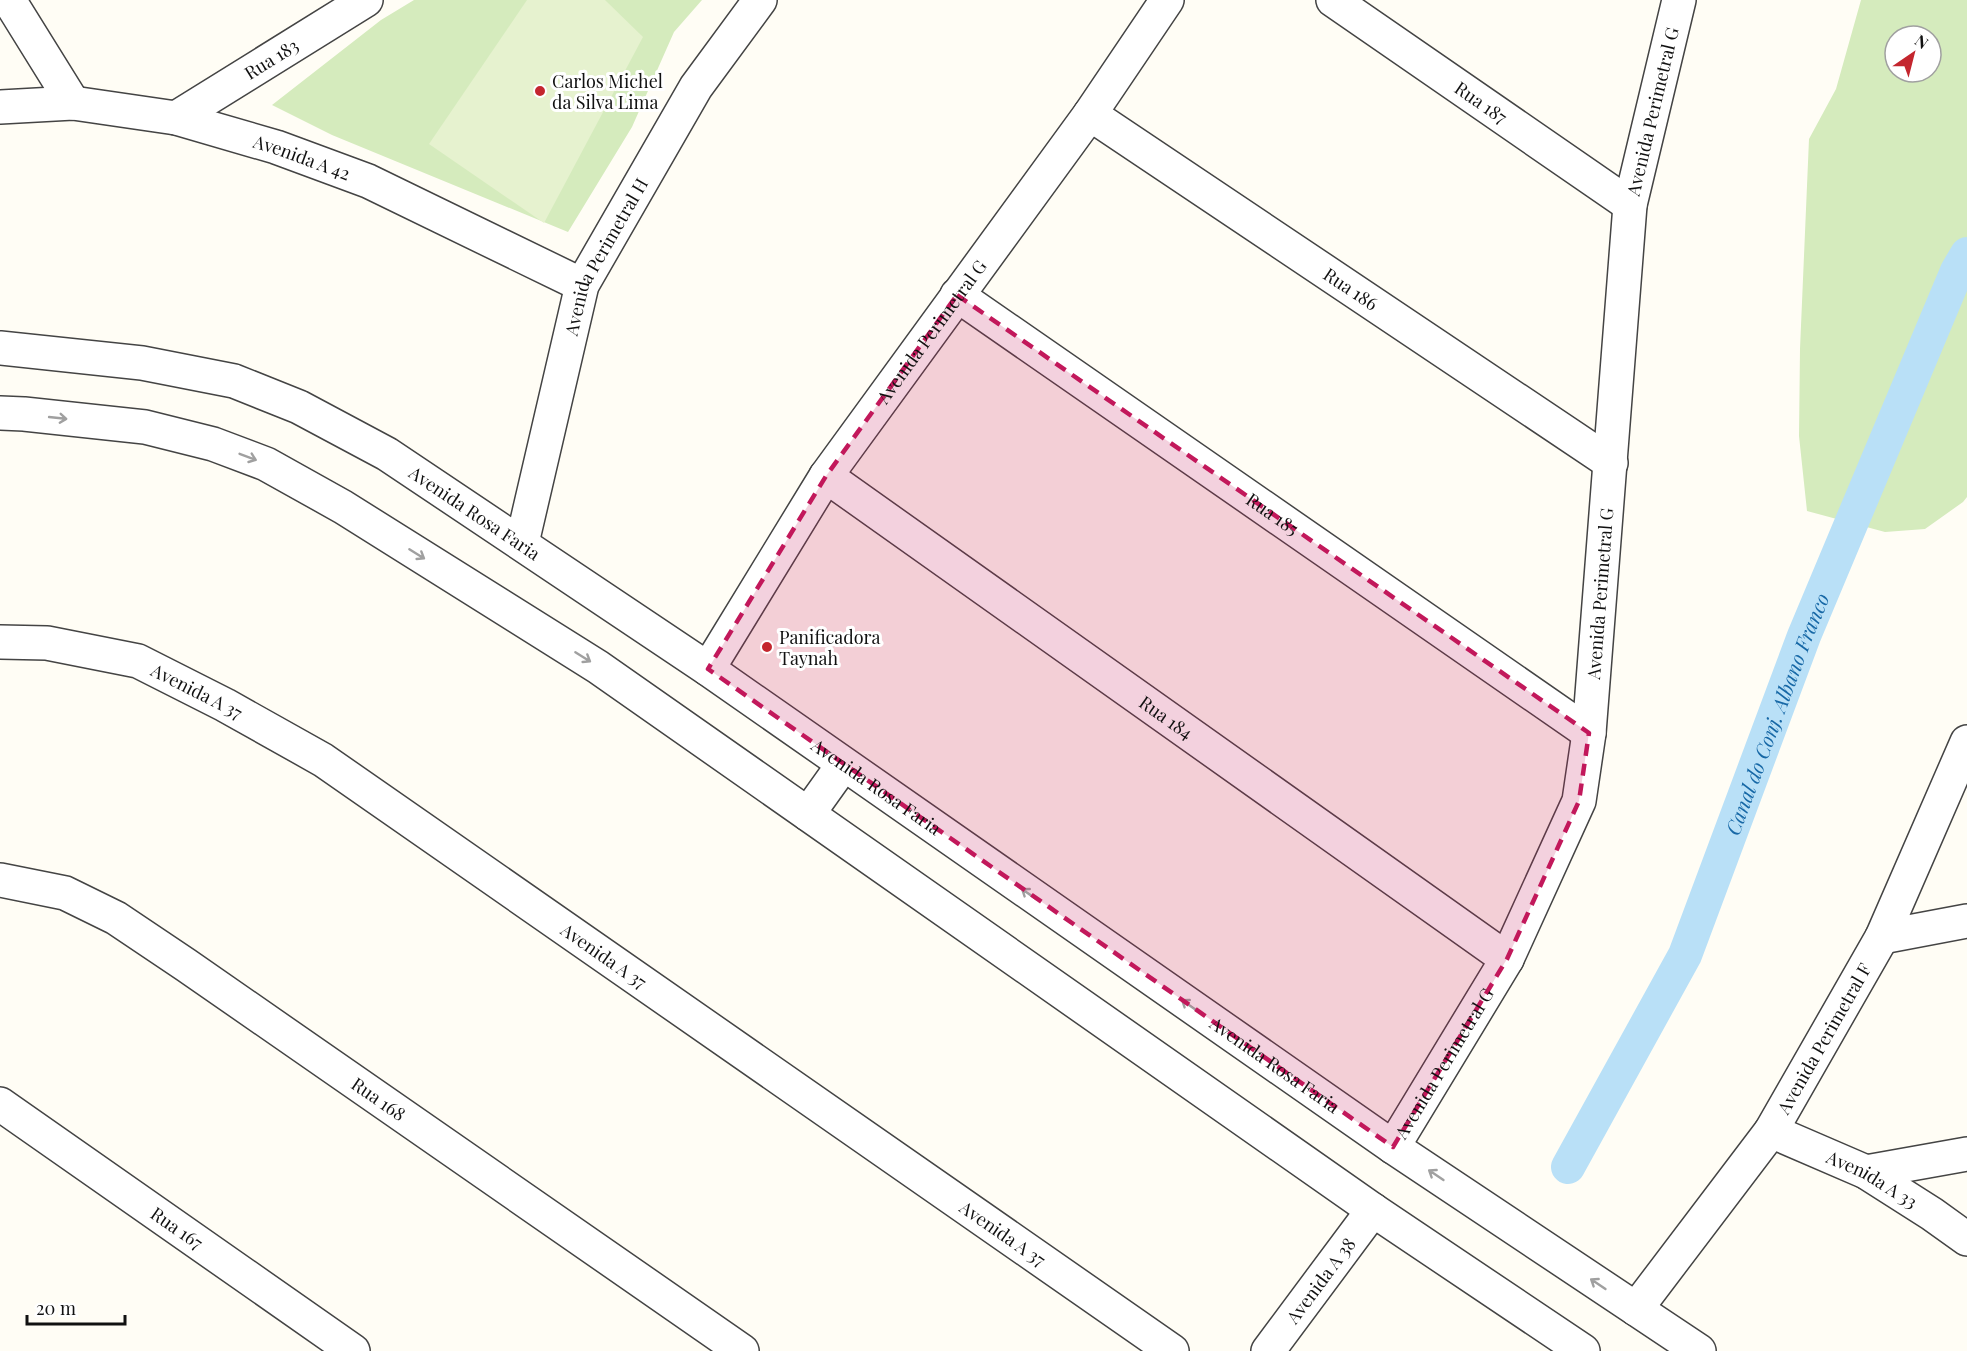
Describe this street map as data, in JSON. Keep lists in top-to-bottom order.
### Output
{
  "streets": {
    "street": [
      "Rua 183",
      "Rua 187",
      "Avenida Perimetral G",
      "Avenida A 42",
      "Avenida Perimetral H",
      "Rua 186",
      "Avenida Rosa Faria",
      "Rua 185",
      "Avenida A 37",
      "Rua 184",
      "Avenida Perimetral F",
      "Rua 168",
      "Avenida A 33",
      "Rua 167",
      "Avenida A 38"
    ]
  },
  "crossings": [
    ["Rua 183", "Avenida A 42"],
    ["Rua 187", "Avenida Perimetral G"],
    ["Avenida Perimetral G", "Rua 186"],
    ["Avenida Perimetral G", "Avenida Rosa Faria"],
    ["Avenida Perimetral G", "Rua 185"],
    ["Avenida Perimetral G", "Rua 184"],
    ["Avenida A 42", "Avenida Perimetral H"],
    ["Avenida Perimetral H", "Avenida Rosa Faria"],
    ["Avenida Rosa Faria", "Avenida Perimetral F"],
    ["Avenida Perimetral F", "Avenida A 33"]
  ],
  "water": ["Canal do Conj. Albano Franco"],
  "places": ["Carlos Michel da Silva Lima", "Panificadora Taynah"],
  "scale_bar": "20 m",
  "north": "top right"
}
